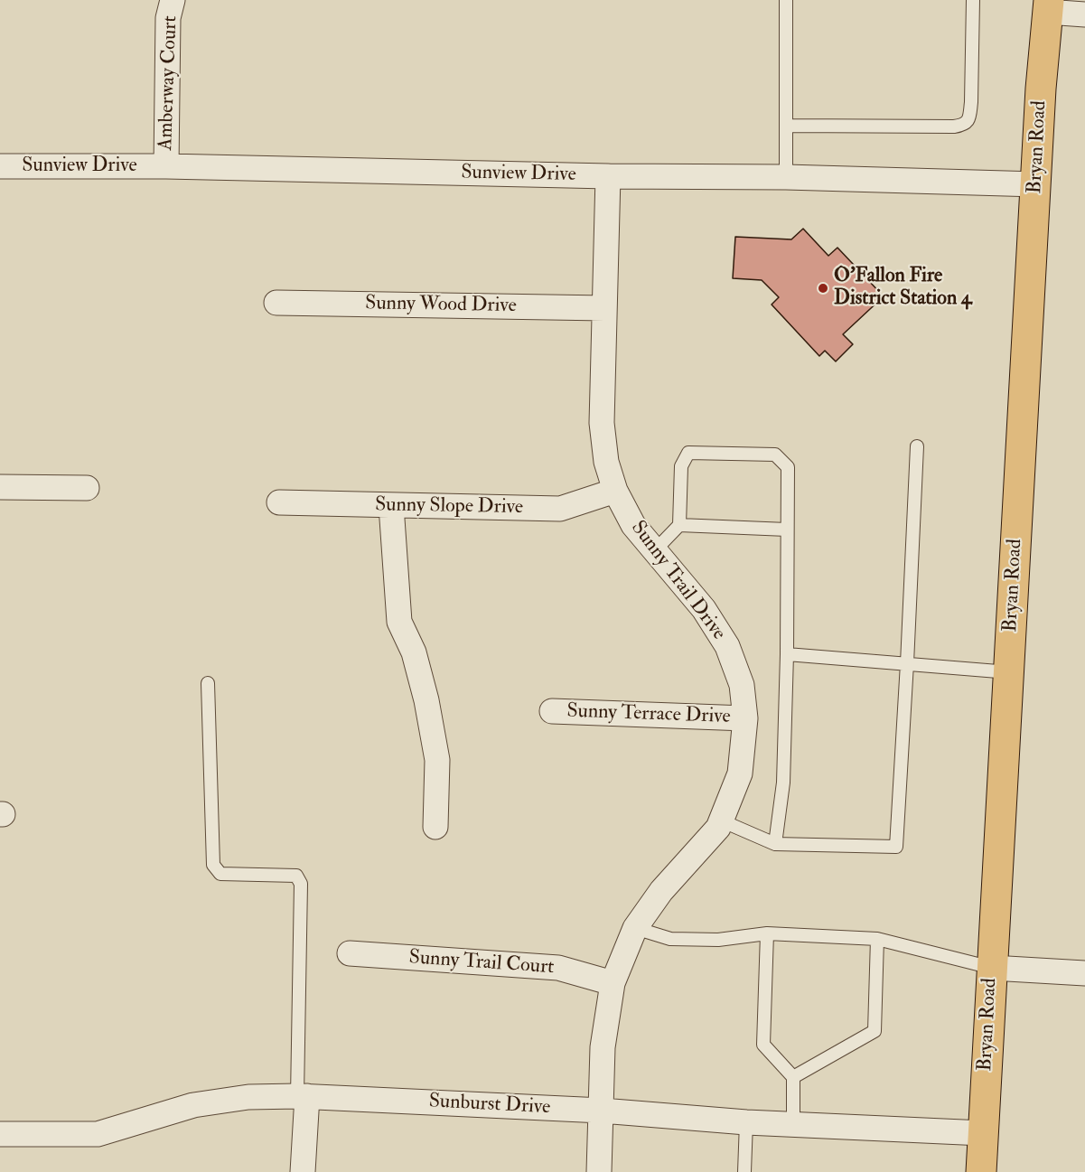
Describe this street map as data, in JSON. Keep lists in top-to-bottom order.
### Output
{
  "streets": {
    "main road": ["Bryan Road"],
    "street": [
      "Amberway Court",
      "Sunview Drive",
      "Sunny Wood Drive",
      "Sunny Slope Drive",
      "Sunny Trail Drive",
      "Sunny Terrace Drive",
      "Sunny Trail Court",
      "Sunburst Drive"
    ]
  },
  "crossings": [
    ["Amberway Court", "Sunview Drive"],
    ["Bryan Road", "Sunview Drive"],
    ["Bryan Road", "Sunburst Drive"],
    ["Sunview Drive", "Sunny Trail Drive"],
    ["Sunny Wood Drive", "Sunny Trail Drive"],
    ["Sunny Slope Drive", "Sunny Trail Drive"],
    ["Sunny Trail Drive", "Sunny Terrace Drive"],
    ["Sunny Trail Drive", "Sunny Trail Court"],
    ["Sunny Trail Drive", "Sunburst Drive"]
  ],
  "places": ["O'Fallon Fire District Station 4"]
}
